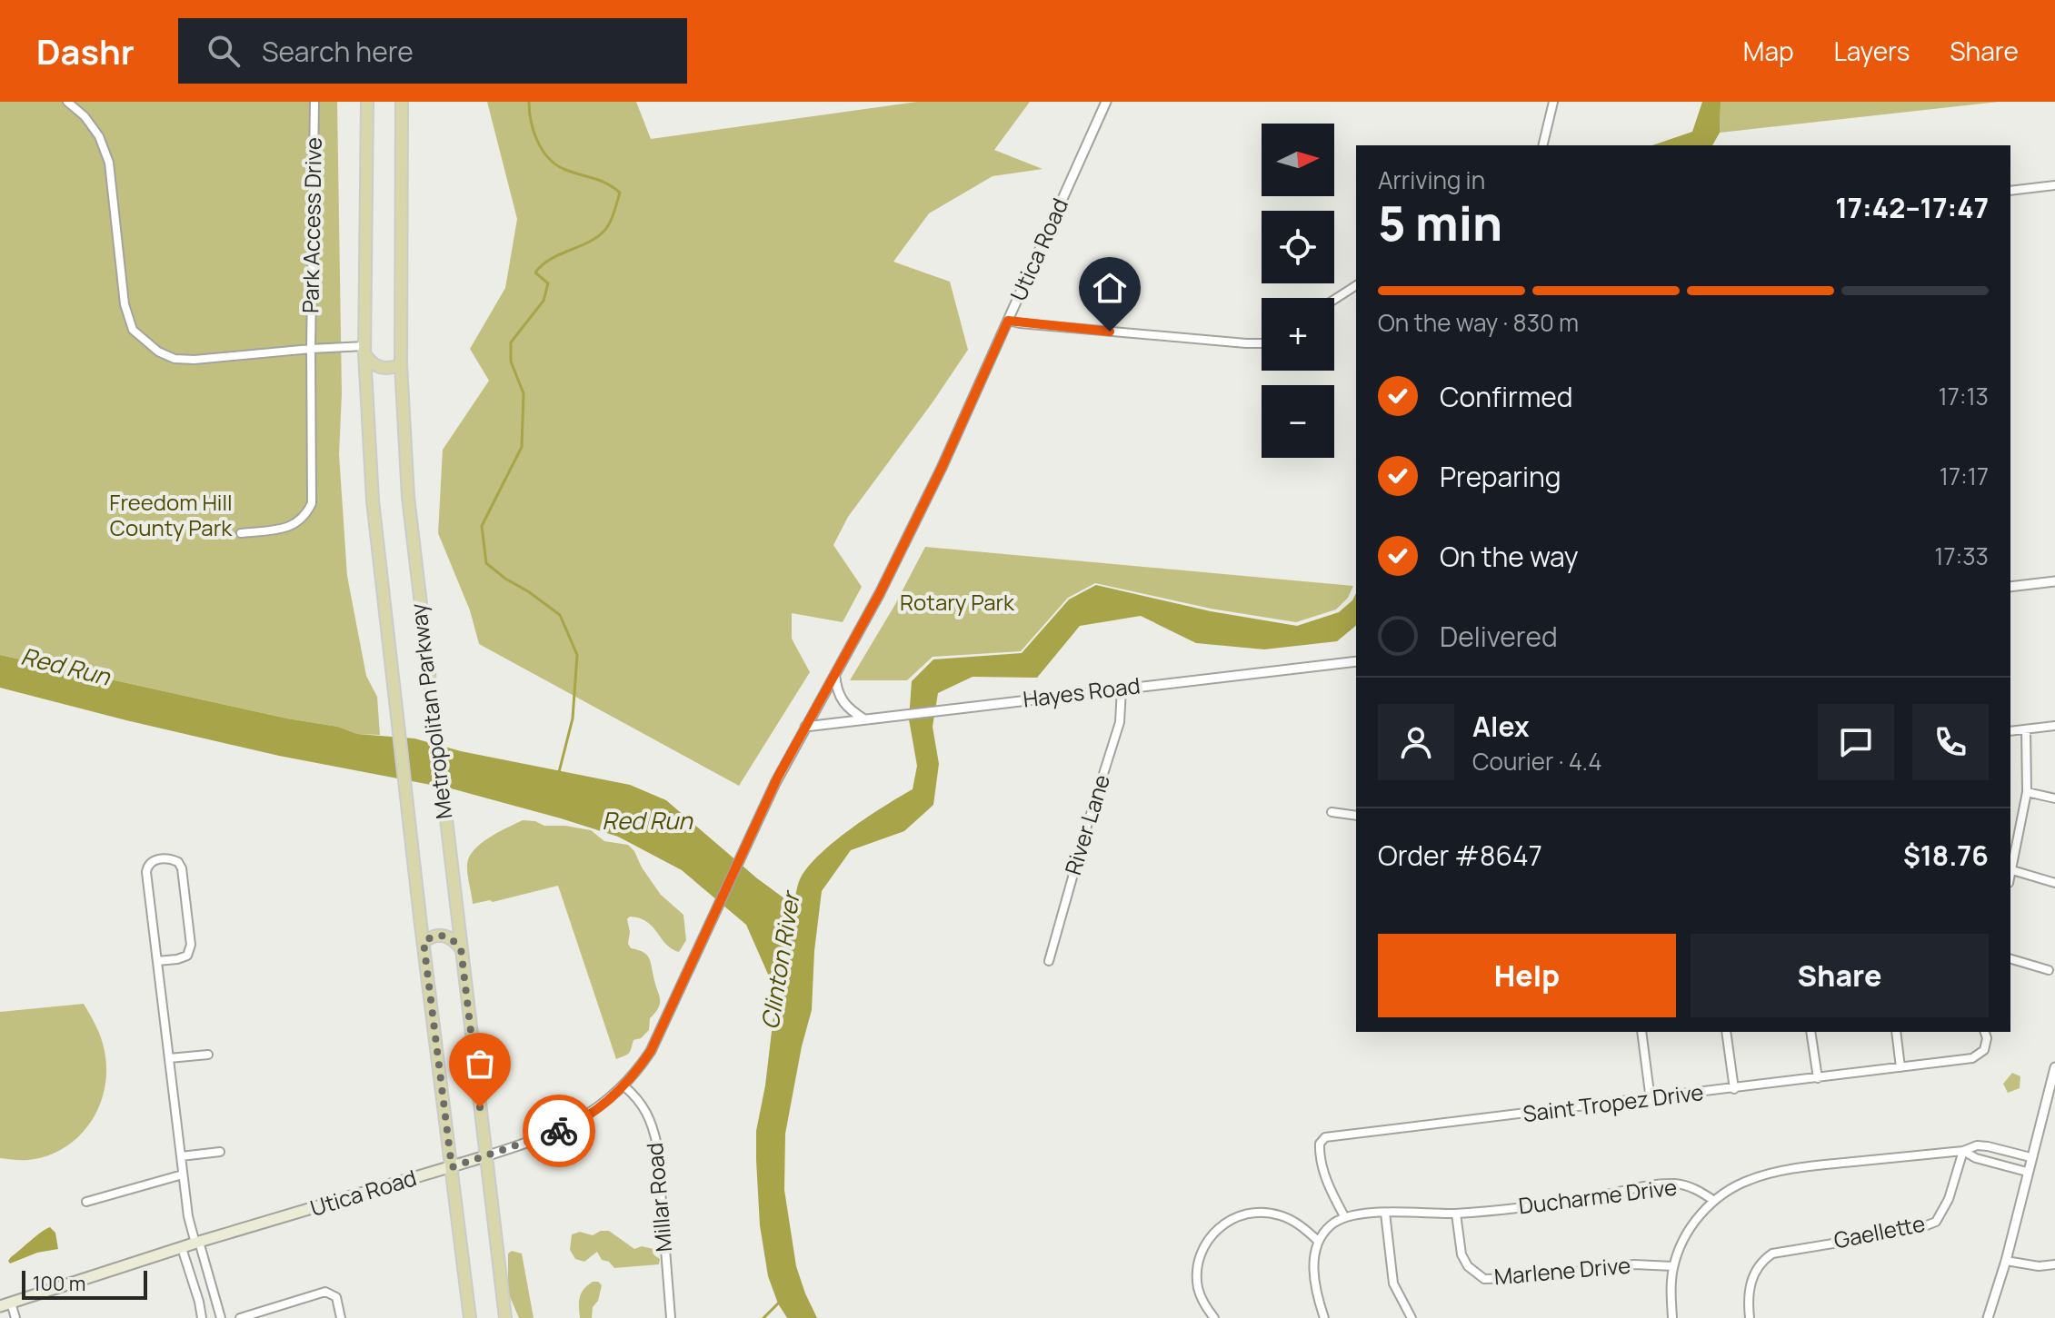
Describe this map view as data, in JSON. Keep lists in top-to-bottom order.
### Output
{
  "streets": {
    "main road": ["Utica Road", "Metropolitan Parkway"],
    "street": [
      "Park Access Drive",
      "Hayes Road",
      "River Lane",
      "Saint Tropez Drive",
      "Millar Road",
      "Ducharme Drive",
      "Gaellette",
      "Marlene Drive"
    ]
  },
  "crossings": [
    ["Utica Road", "Hayes Road"],
    ["Utica Road", "Metropolitan Parkway"],
    ["Utica Road", "Millar Road"],
    ["Hayes Road", "River Lane"],
    ["Saint Tropez Drive", "Ducharme Drive"],
    ["Ducharme Drive", "Marlene Drive"]
  ],
  "water": ["Red Run", "Clinton River"],
  "parks": ["Freedom Hill County Park", "Rotary Park"],
  "scale_bar": "100 m",
  "north": "right",
  "page": {
    "header": "Dashr",
    "search": "Search here",
    "nav": ["Map", "Layers", "Share"],
    "map_buttons": ["+", "−"],
    "heading": ["5 min", "Arriving in", "17:42–17:47"],
    "panel": [
      "Alex",
      "Courier · 4.4",
      "Order #8647",
      "$18.76"
    ],
    "bar": "On the way · 830 m",
    "list": [
      ["Confirmed", "17:13"],
      ["Preparing", "17:17"],
      ["On the way", "17:33"],
      "Delivered"
    ],
    "buttons": ["Help", "Share"],
    "scale": "100 m"
  }
}
